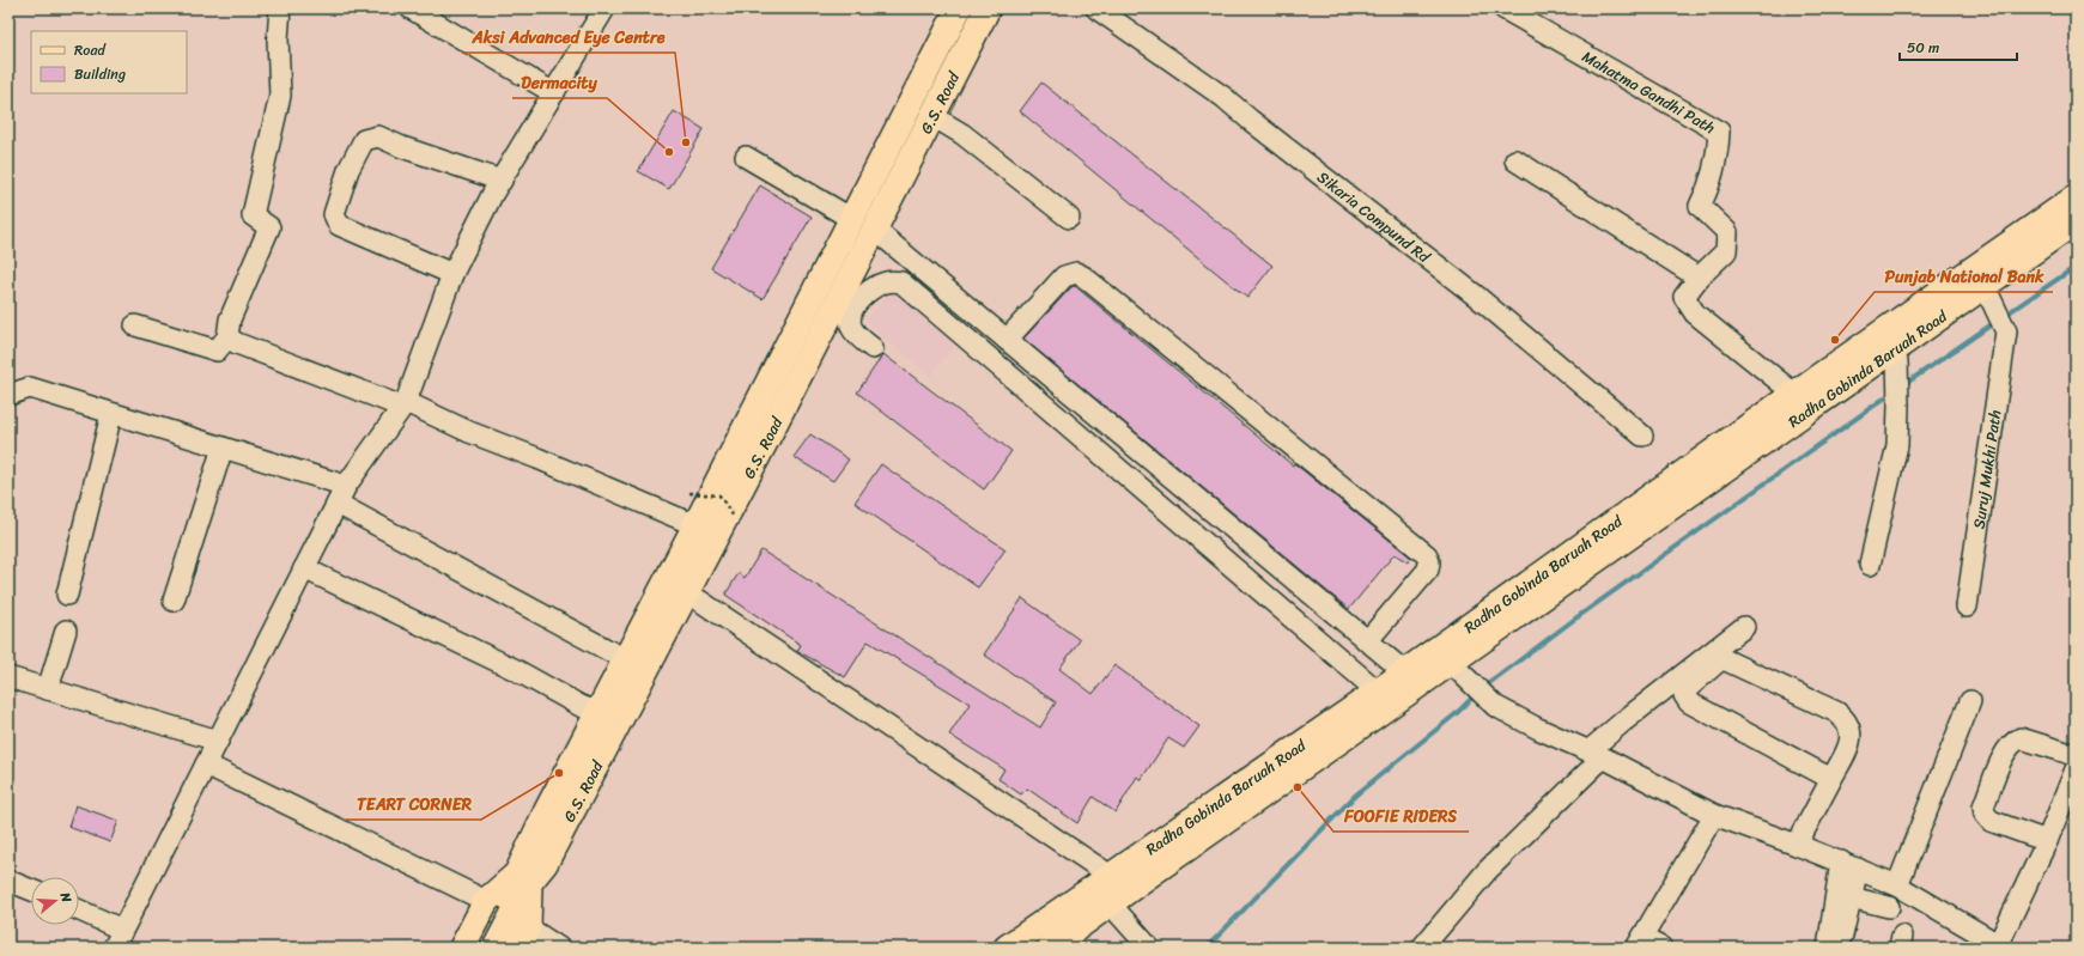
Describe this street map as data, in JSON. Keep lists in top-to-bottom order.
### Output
{
  "streets": {
    "main road": ["G.S. Road", "Radha Gobinda Baruah Road"],
    "street": ["Mahatma Gandhi Path", "Sikaria Compund Rd", "Suruj Mukhi Path"]
  },
  "crossings": [
    ["Mahatma Gandhi Path", "Radha Gobinda Baruah Road"],
    ["Radha Gobinda Baruah Road", "Suruj Mukhi Path"]
  ],
  "places": [
    "Aksi Advanced Eye Centre",
    "Dermacity",
    "Punjab National Bank",
    "TEART CORNER",
    "FOOFIE RIDERS"
  ],
  "legend": ["Road", "Building"],
  "scale_bar": "50 m",
  "north": "right"
}
